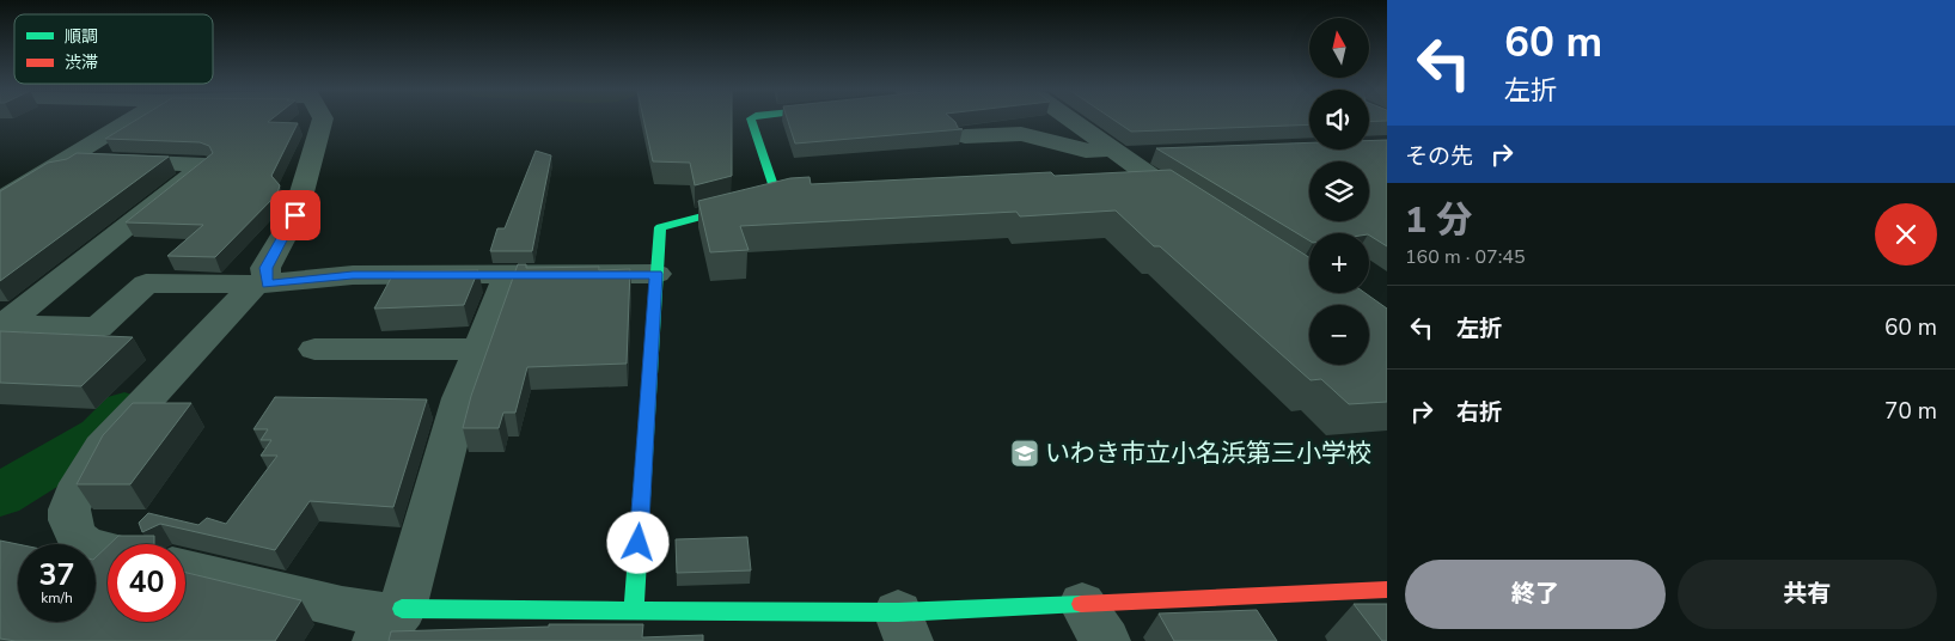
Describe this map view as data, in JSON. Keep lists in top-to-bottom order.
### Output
{
  "places": {
    "school or university": ["いわき市立小名浜第三小学校"]
  },
  "legend": ["順調", "渋滞"],
  "north": "top",
  "page": {
    "turn": ["60 m", "左折"],
    "map_buttons": ["+", "−"],
    "then": "その先",
    "heading": ["1 分", "160 m · 07:45"],
    "list": [
      {
        "name": "左折",
        "value": "60 m"
      },
      {
        "name": "右折",
        "value": "70 m"
      }
    ],
    "speed": "37 km/h",
    "limit": "40",
    "buttons": ["終了", "共有"]
  }
}
